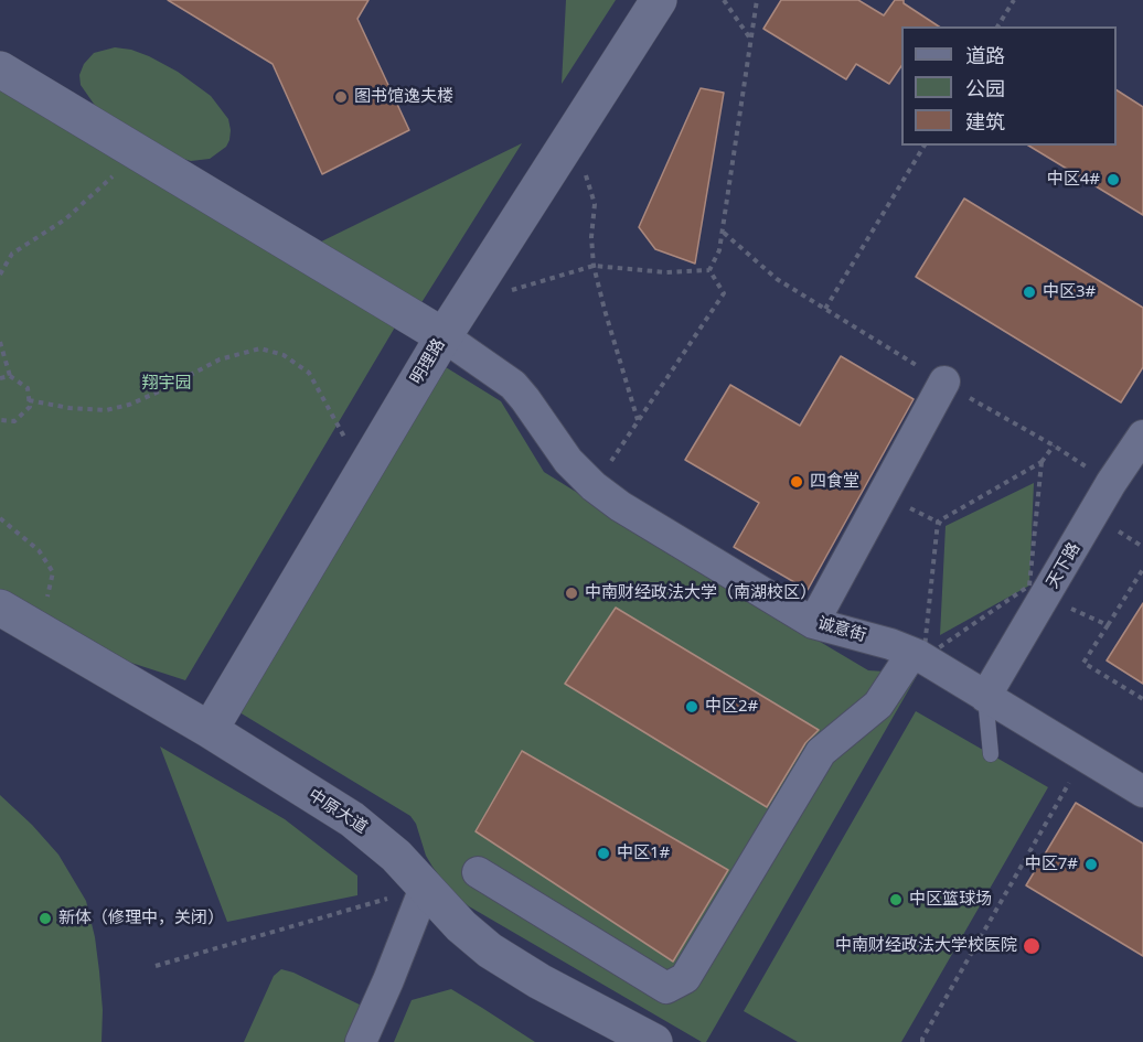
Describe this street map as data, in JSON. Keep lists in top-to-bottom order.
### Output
{
  "streets": {
    "street": [
      "明理路",
      "天下路",
      "诚意街",
      "中原大道"
    ]
  },
  "crossings": [
    ["明理路", "诚意街"],
    ["明理路", "中原大道"],
    ["天下路", "诚意街"]
  ],
  "parks": ["翔宇园"],
  "places": [
    "图书馆逸夫楼",
    "中区4#",
    "中区3#",
    "四食堂",
    "中南财经政法大学（南湖校区）",
    "中区2#",
    "中区1#",
    "中区7#",
    "中区篮球场",
    "新体（修理中，关闭）",
    "中南财经政法大学校医院"
  ],
  "legend": ["道路", "公园", "建筑"]
}
